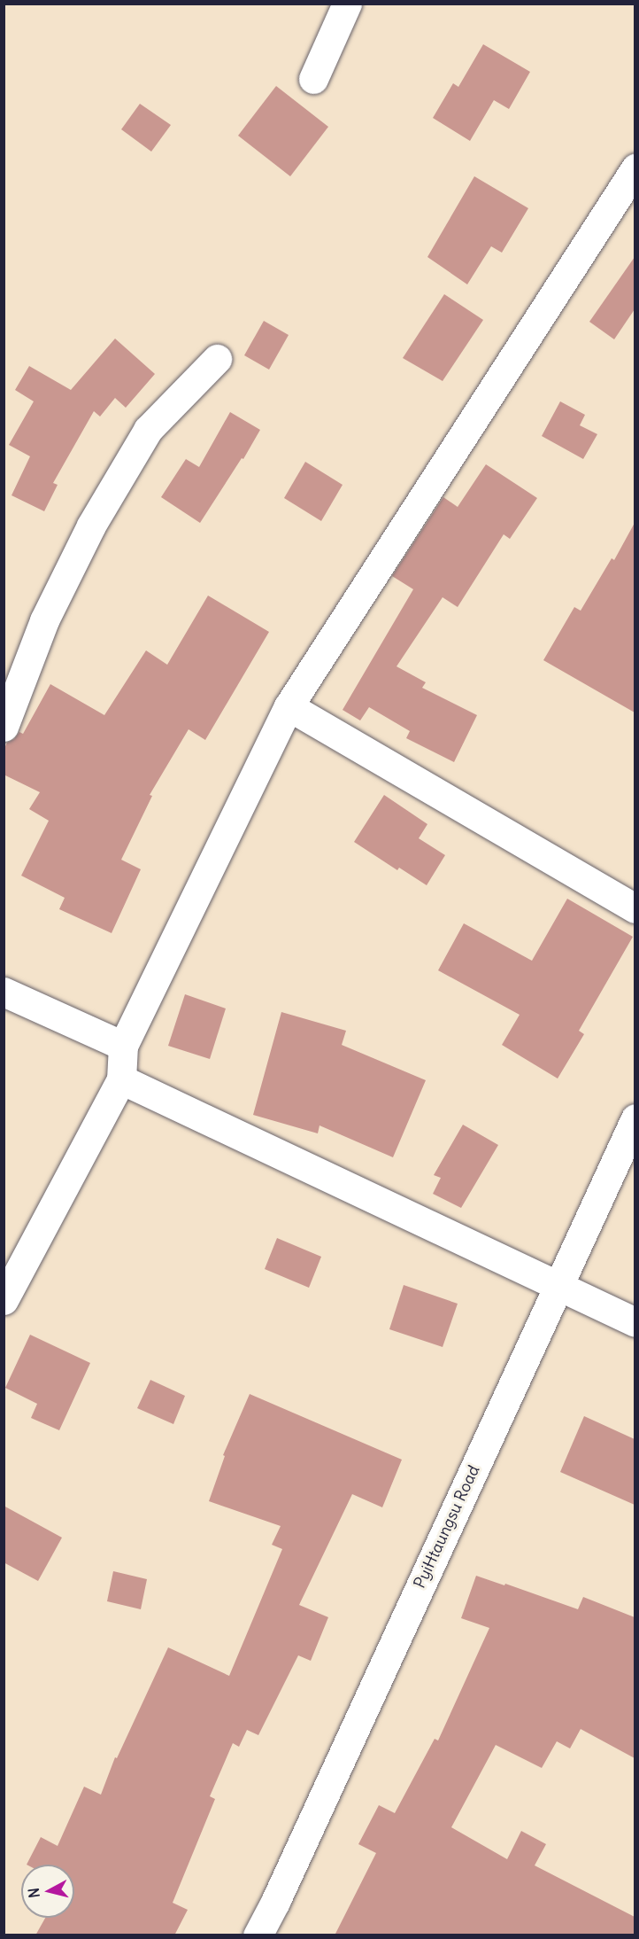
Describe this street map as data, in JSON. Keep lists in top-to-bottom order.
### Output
{
  "streets": {
    "main road": ["PyiHtaungsu Road"]
  },
  "north": "left"
}
